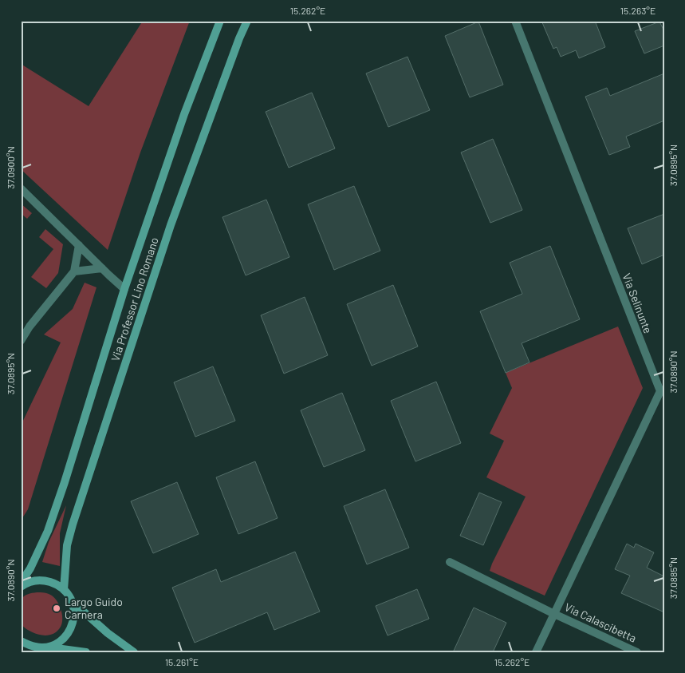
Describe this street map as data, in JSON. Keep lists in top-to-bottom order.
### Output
{
  "streets": {
    "street": ["Via Professor Lino Romano", "Via Selinunte", "Via Calascibetta"]
  },
  "crossings": [
    ["Via Selinunte", "Via Calascibetta"]
  ],
  "places": ["Largo Guido Carnera"],
  "coordinates": [
    "15.262°E",
    "15.263°E",
    "37.0895°N",
    "37.0900°N",
    "37.0890°N",
    "37.0885°N",
    "15.261°E"
  ]
}
